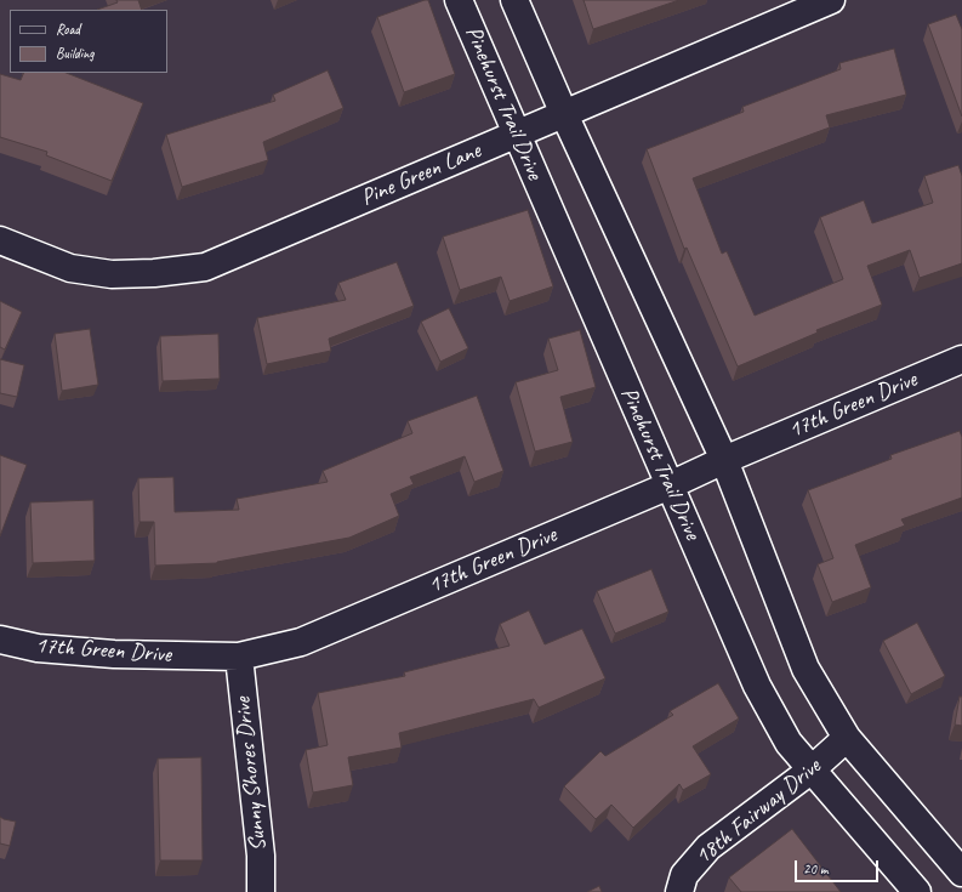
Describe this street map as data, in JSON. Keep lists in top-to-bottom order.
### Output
{
  "streets": {
    "street": [
      "Pinehurst Trail Drive",
      "Pine Green Lane",
      "17th Green Drive",
      "Sunny Shores Drive",
      "18th Fairway Drive"
    ]
  },
  "crossings": [
    ["Pinehurst Trail Drive", "Pine Green Lane"],
    ["Pinehurst Trail Drive", "17th Green Drive"],
    ["Pinehurst Trail Drive", "18th Fairway Drive"],
    ["17th Green Drive", "Sunny Shores Drive"]
  ],
  "legend": ["Road", "Building"],
  "scale_bar": "20 m"
}
